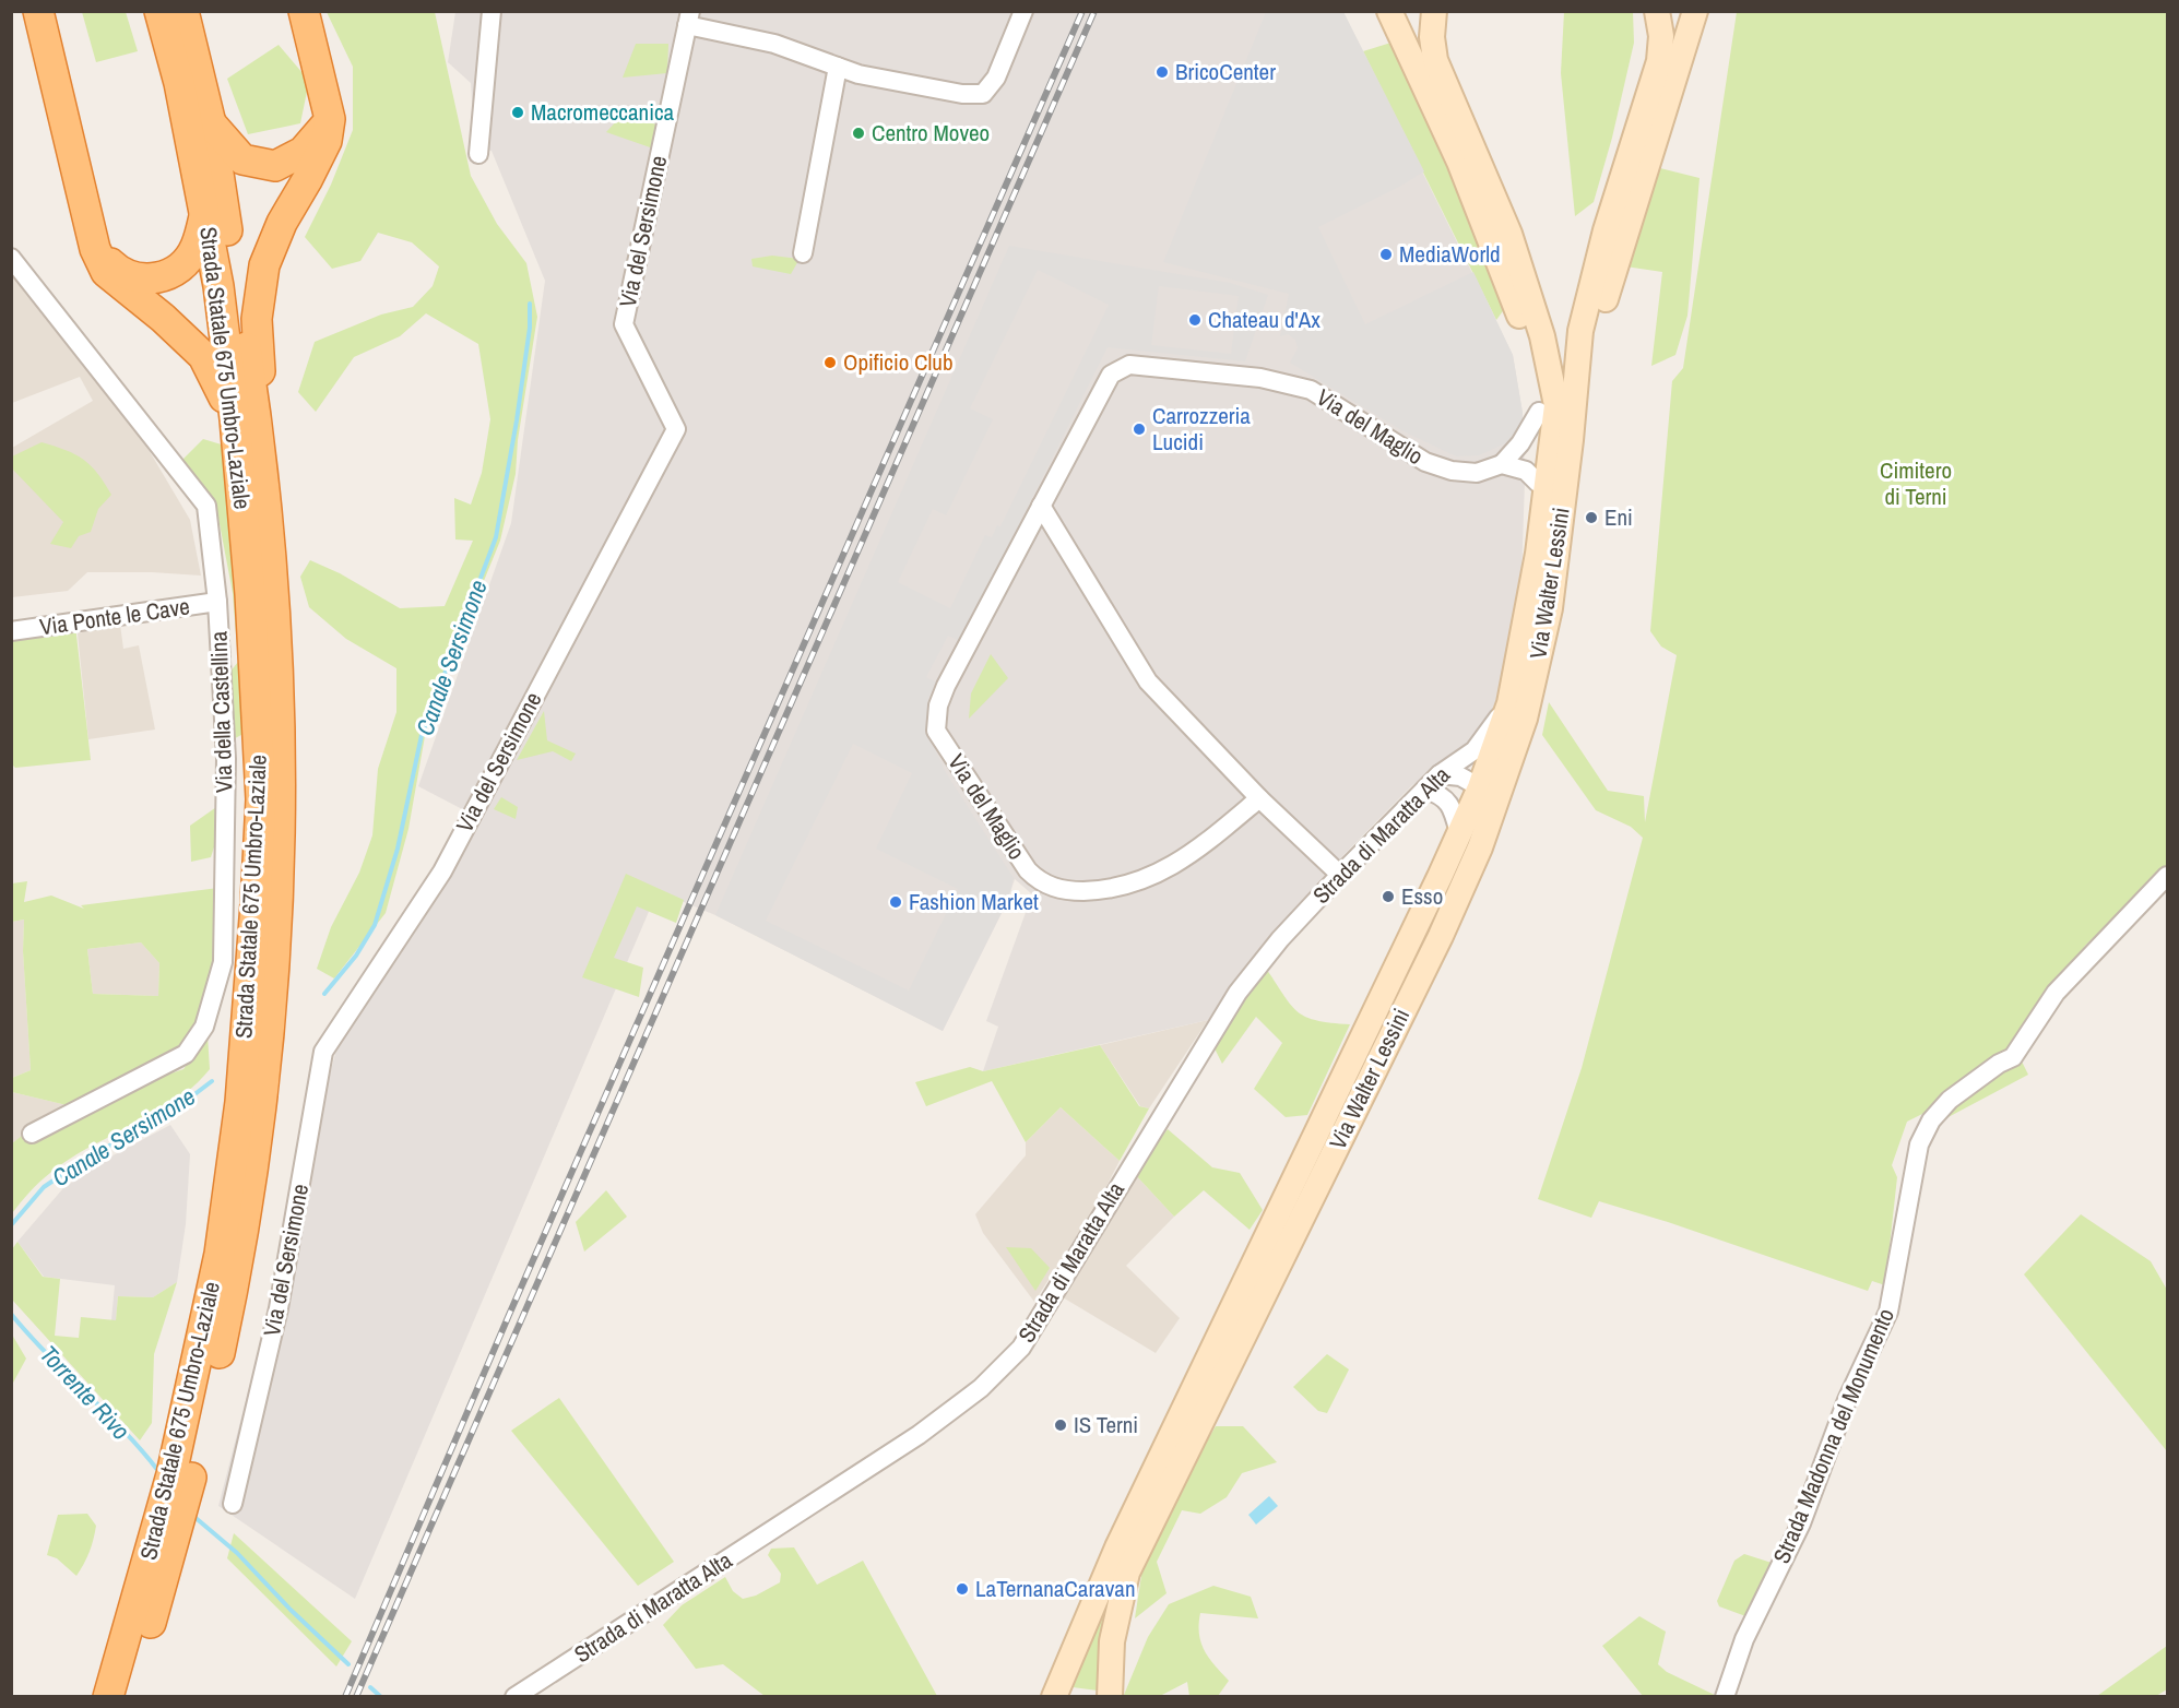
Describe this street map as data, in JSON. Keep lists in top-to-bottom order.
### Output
{
  "streets": {
    "highway": ["Strada Statale 675 Umbro-Laziale"],
    "main road": ["Via Walter Lessini"],
    "street": [
      "Via del Sersimone",
      "Via del Maglio",
      "Via Ponte le Cave",
      "Via della Castellina",
      "Strada di Maratta Alta",
      "Strada Madonna del Monumento"
    ]
  },
  "crossings": [
    ["Via Walter Lessini", "Strada di Maratta Alta"],
    ["Via Ponte le Cave", "Via della Castellina"]
  ],
  "water": ["Canale Sersimone", "Torrente Rivo"],
  "parks": ["Cimitero di Terni"],
  "places": [
    "BricoCenter",
    "Macromeccanica",
    "Centro Moveo",
    "MediaWorld",
    "Chateau d'Ax",
    "Opificio Club",
    "Carrozzeria Lucidi",
    "Eni",
    "Esso",
    "Fashion Market",
    "IS Terni",
    "LaTernanaCaravan"
  ]
}
